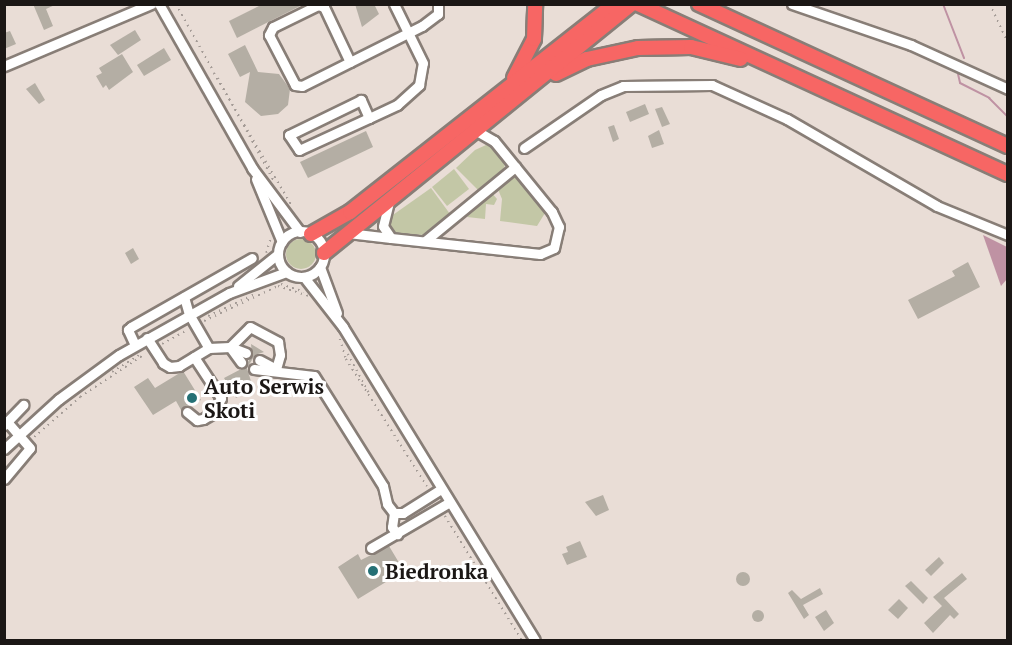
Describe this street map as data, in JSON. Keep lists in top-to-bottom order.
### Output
{
  "places": ["Auto Serwis Skoti", "Biedronka"]
}
